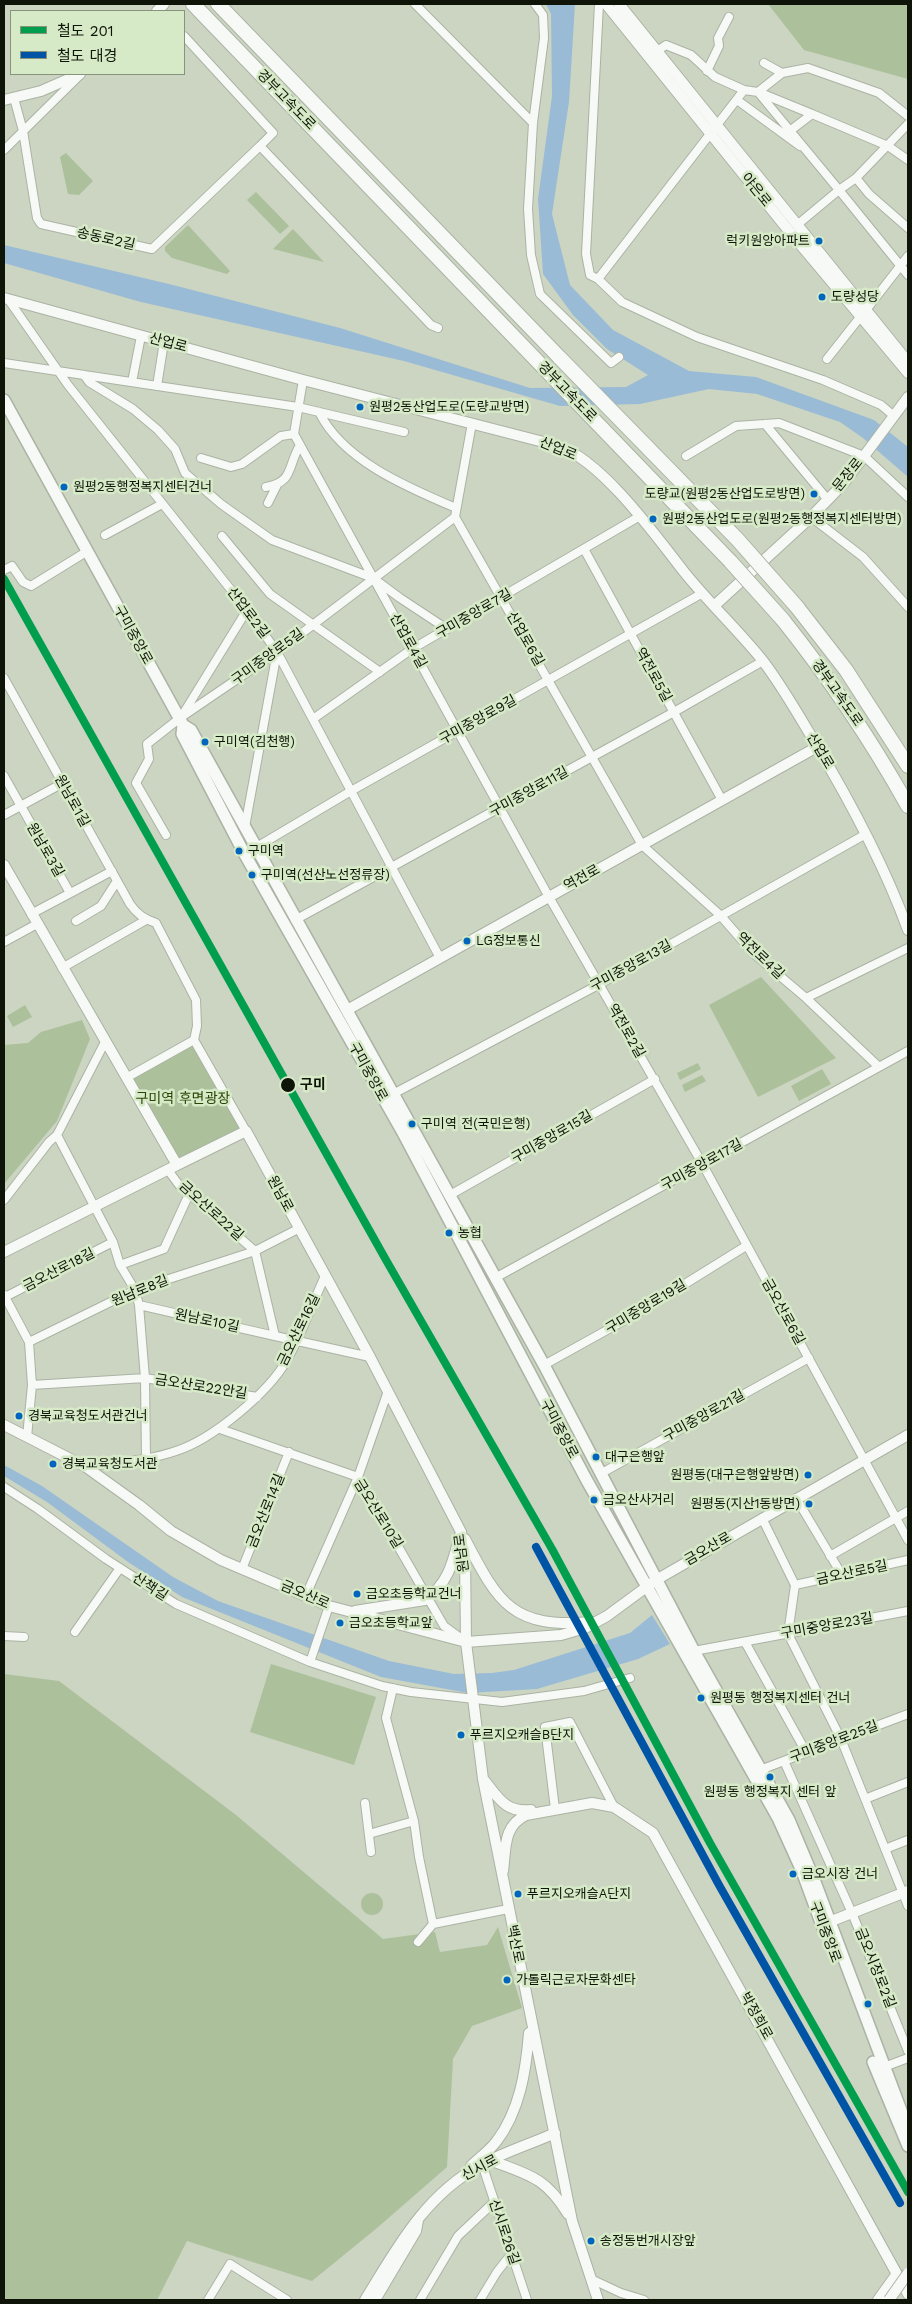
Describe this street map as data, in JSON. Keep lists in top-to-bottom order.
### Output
{
  "streets": {
    "highway": ["경부고속도로"],
    "main road": ["구미중앙로"],
    "street": [
      "야은로",
      "송동로2길",
      "산업로",
      "문장로",
      "산업로2길",
      "구미중앙로7길",
      "산업로6길",
      "산업로4길",
      "구미중앙로5길",
      "역전로5길",
      "구미중앙로9길",
      "구미중앙로11길",
      "원남로1길",
      "원남로3길",
      "역전로",
      "역전로4길",
      "구미중앙로13길",
      "역전로2길",
      "구미중앙로15길",
      "구미중앙로17길",
      "원남로",
      "금오산로22길",
      "금오산로18길",
      "원남로8길",
      "구미중앙로19길",
      "금오산로6길",
      "원남로10길",
      "금오산로16길",
      "금오산로22안길",
      "구미중앙로21길",
      "금오산로14길",
      "금오산로10길",
      "금오산로",
      "금오산로5길",
      "산책길",
      "구미중앙로23길",
      "구미중앙로25길",
      "백산로",
      "금오시장로2길",
      "박정희로",
      "신시로",
      "신시로26길"
    ]
  },
  "crossings": [
    ["산업로", "문장로"],
    ["산업로", "산업로2길"],
    ["산업로", "구미중앙로7길"],
    ["산업로", "구미중앙로9길"],
    ["산업로", "구미중앙로11길"],
    ["산업로", "역전로"],
    ["산업로", "구미중앙로13길"],
    ["산업로2길", "구미중앙로7길"],
    ["산업로2길", "구미중앙로5길"],
    ["산업로2길", "구미중앙로9길"],
    ["산업로2길", "구미중앙로11길"],
    ["산업로2길", "역전로"],
    ["구미중앙로7길", "산업로6길"],
    ["구미중앙로7길", "산업로4길"],
    ["구미중앙로7길", "역전로5길"],
    ["구미중앙로", "구미중앙로5길"],
    ["구미중앙로", "구미중앙로9길"],
    ["구미중앙로", "구미중앙로11길"],
    ["구미중앙로", "역전로"],
    ["구미중앙로", "구미중앙로13길"],
    ["구미중앙로", "구미중앙로15길"],
    ["구미중앙로", "구미중앙로17길"],
    ["구미중앙로", "구미중앙로19길"],
    ["구미중앙로", "구미중앙로21길"],
    ["구미중앙로", "금오산로"],
    ["구미중앙로", "구미중앙로23길"],
    ["구미중앙로", "구미중앙로25길"],
    ["산업로6길", "구미중앙로5길"],
    ["산업로6길", "구미중앙로9길"],
    ["산업로6길", "구미중앙로11길"],
    ["산업로6길", "역전로"],
    ["산업로6길", "역전로4길"],
    ["산업로4길", "구미중앙로5길"],
    ["산업로4길", "구미중앙로9길"],
    ["산업로4길", "구미중앙로11길"],
    ["산업로4길", "역전로"],
    ["산업로4길", "역전로2길"],
    ["역전로5길", "구미중앙로9길"],
    ["역전로5길", "구미중앙로11길"],
    ["역전로5길", "역전로"],
    ["원남로1길", "원남로3길"],
    ["역전로", "역전로4길"],
    ["역전로", "역전로2길"],
    ["역전로4길", "구미중앙로13길"],
    ["역전로4길", "구미중앙로17길"],
    ["구미중앙로13길", "역전로2길"],
    ["역전로2길", "구미중앙로15길"],
    ["역전로2길", "구미중앙로17길"],
    ["역전로2길", "금오산로6길"],
    ["구미중앙로17길", "금오산로6길"],
    ["원남로", "원남로8길"],
    ["원남로", "금오산로16길"],
    ["원남로", "금오산로10길"],
    ["원남로", "금오산로"],
    ["원남로", "백산로"],
    ["금오산로22길", "원남로8길"],
    ["금오산로22길", "금오산로22안길"],
    ["금오산로18길", "원남로8길"],
    ["금오산로18길", "금오산로22안길"],
    ["금오산로18길", "금오산로"],
    ["원남로8길", "금오산로22안길"],
    ["구미중앙로19길", "금오산로6길"],
    ["금오산로6길", "구미중앙로21길"],
    ["금오산로6길", "금오산로"],
    ["원남로10길", "금오산로22안길"],
    ["금오산로16길", "금오산로22안길"],
    ["금오산로16길", "금오산로10길"],
    ["금오산로16길", "금오산로"],
    ["금오산로14길", "금오산로10길"],
    ["금오산로14길", "금오산로"],
    ["금오산로10길", "금오산로"],
    ["금오산로10길", "백산로"],
    ["금오산로", "백산로"],
    ["산책길", "백산로"],
    ["구미중앙로25길", "금오시장로2길"],
    ["백산로", "신시로"],
    ["신시로", "신시로26길"]
  ],
  "parks": ["구미역 후면광장"],
  "places": [
    "럭키원앙아파트",
    "도량성당",
    "원평2동산업도로(도량교방면)",
    "원평2동행정복지센터건너",
    "도량교(원평2동산업도로방면)",
    "원평2동산업도로(원평2동행정복지센터방면)",
    "구미역(김천행)",
    "구미역",
    "구미역(선산노선정류장)",
    "LG정보통신",
    "구미",
    "구미역 전(국민은행)",
    "농협",
    "경북교육청도서관건너",
    "대구은행앞",
    "경북교육청도서관",
    "원평동(대구은행앞방면)",
    "금오산사거리",
    "원평동(지산1동방면)",
    "금오초등학교건너",
    "금오초등학교앞",
    "원평동 행정복지센터 건너",
    "푸르지오캐슬B단지",
    "원평동 행정복지 센터 앞",
    "금오시장 건너",
    "푸르지오캐슬A단지",
    "가톨릭근로자문화센타",
    "송정동번개시장앞"
  ],
  "lines": ["rail line 201", "rail line 대경"],
  "legend": ["철도 201", "철도 대경"]
}
